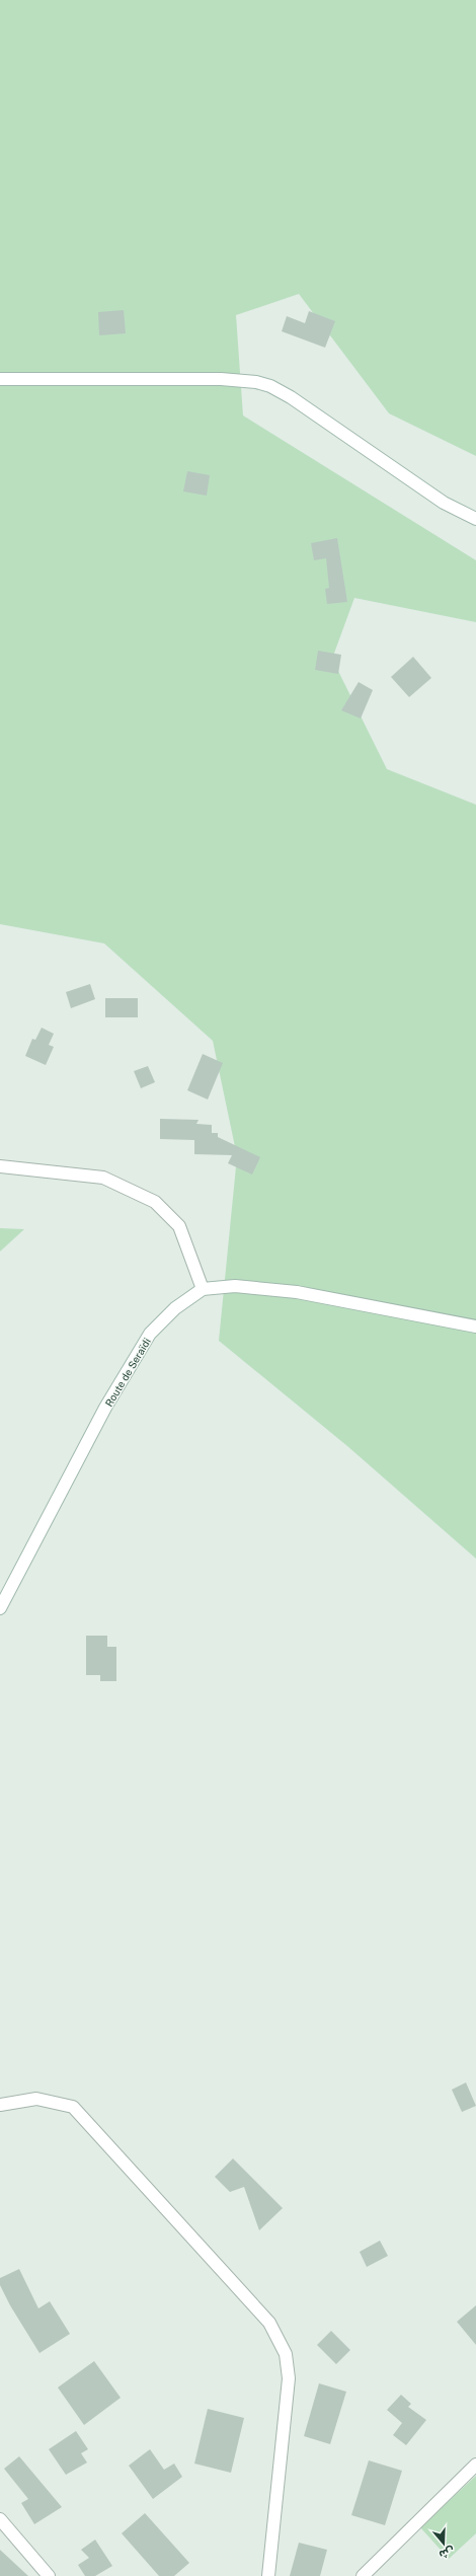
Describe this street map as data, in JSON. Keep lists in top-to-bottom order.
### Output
{
  "streets": {
    "main road": ["Route de Seraïdi"]
  },
  "north": "bottom"
}
